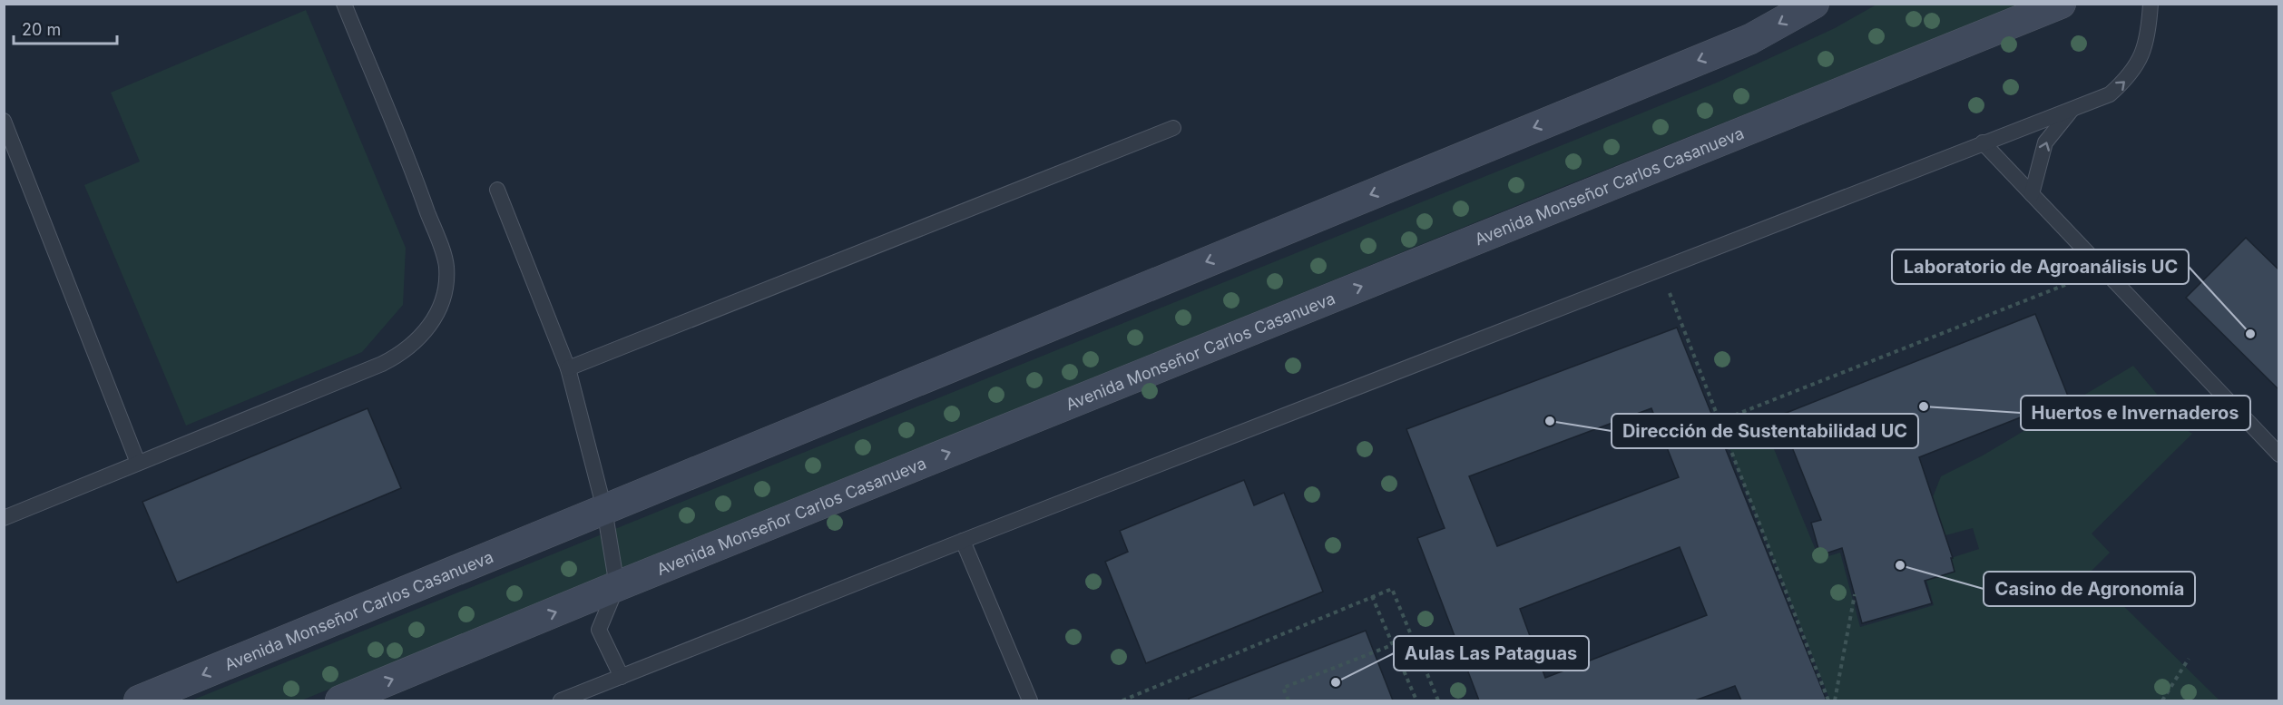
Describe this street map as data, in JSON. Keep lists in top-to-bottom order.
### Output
{
  "streets": {
    "main road": ["Avenida Monseñor Carlos Casanueva"]
  },
  "places": [
    "Laboratorio de Agroanálisis UC",
    "Huertos e Invernaderos",
    "Dirección de Sustentabilidad UC",
    "Casino de Agronomía",
    "Aulas Las Pataguas"
  ],
  "scale_bar": "20 m"
}
